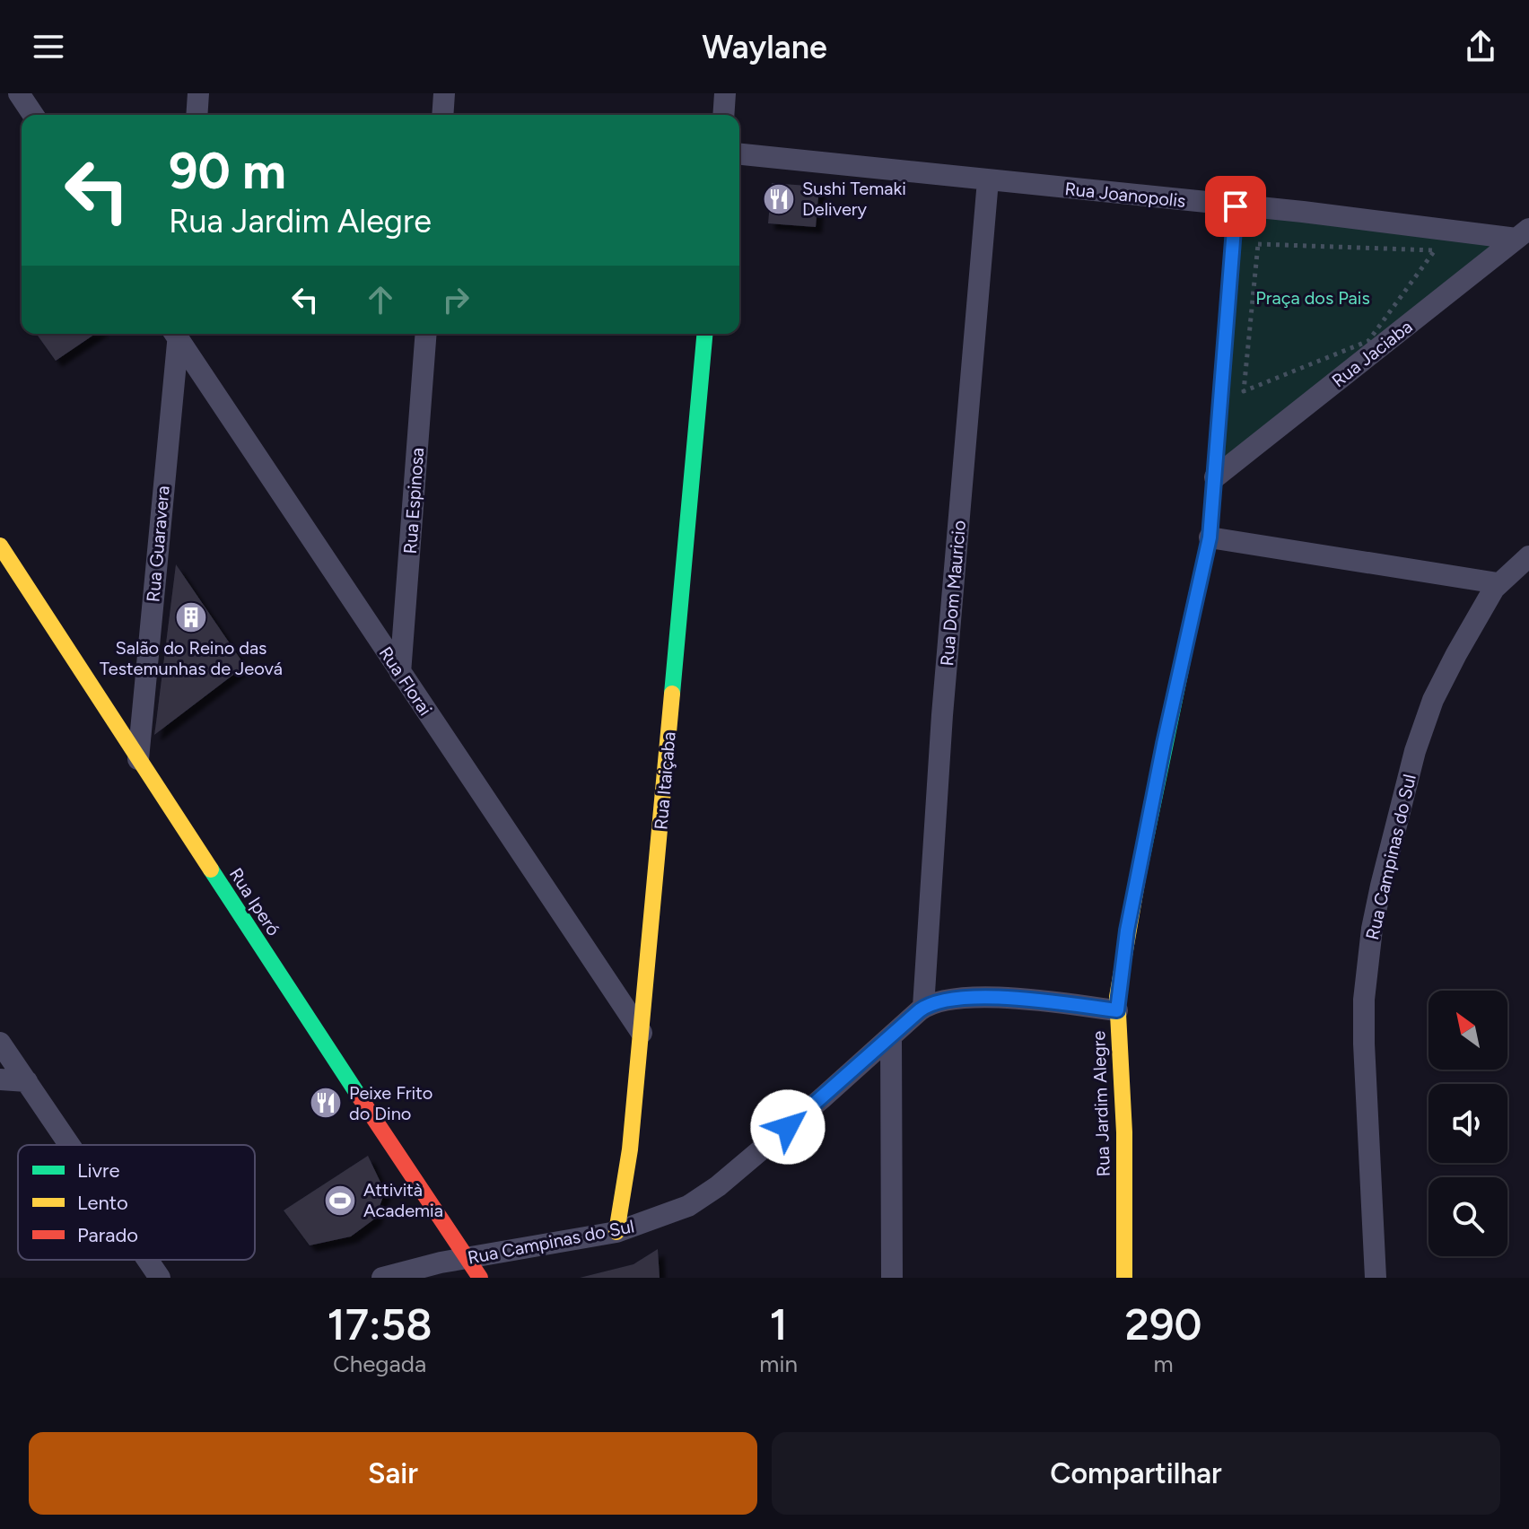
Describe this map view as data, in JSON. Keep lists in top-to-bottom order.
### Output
{
  "streets": {
    "street": [
      "Rua Joanopolis",
      "Rua Jaciaba",
      "Rua Espinosa",
      "Rua Guaravera",
      "Rua Dom Mauricio",
      "Rua Florai",
      "Rua Itaiçaba",
      "Rua Campinas do Sul",
      "Rua Iperó",
      "Rua Jardim Alegre"
    ]
  },
  "crossings": [
    ["Rua Joanopolis", "Rua Jaciaba"],
    ["Rua Joanopolis", "Rua Dom Mauricio"],
    ["Rua Joanopolis", "Rua Jardim Alegre"],
    ["Rua Jaciaba", "Rua Jardim Alegre"],
    ["Rua Espinosa", "Rua Florai"],
    ["Rua Guaravera", "Rua Iperó"],
    ["Rua Dom Mauricio", "Rua Campinas do Sul"],
    ["Rua Florai", "Rua Itaiçaba"],
    ["Rua Itaiçaba", "Rua Campinas do Sul"],
    ["Rua Campinas do Sul", "Rua Iperó"]
  ],
  "parks": ["Praça dos Pais"],
  "places": {
    "restaurant": ["Sushi Temaki Delivery", "Peixe Frito do Dino"],
    "building": ["Salão do Reino das Testemunhas de Jeová"],
    "sports": ["Attività Academia"]
  },
  "legend": ["Livre", "Lento", "Parado"],
  "north": "top left",
  "page": {
    "header": "Waylane",
    "turn": ["90 m", "Rua Jardim Alegre"],
    "eta": [
      "17:58",
      "Chegada",
      "1",
      "min",
      "290",
      "m"
    ],
    "buttons": ["Sair", "Compartilhar"]
  }
}
